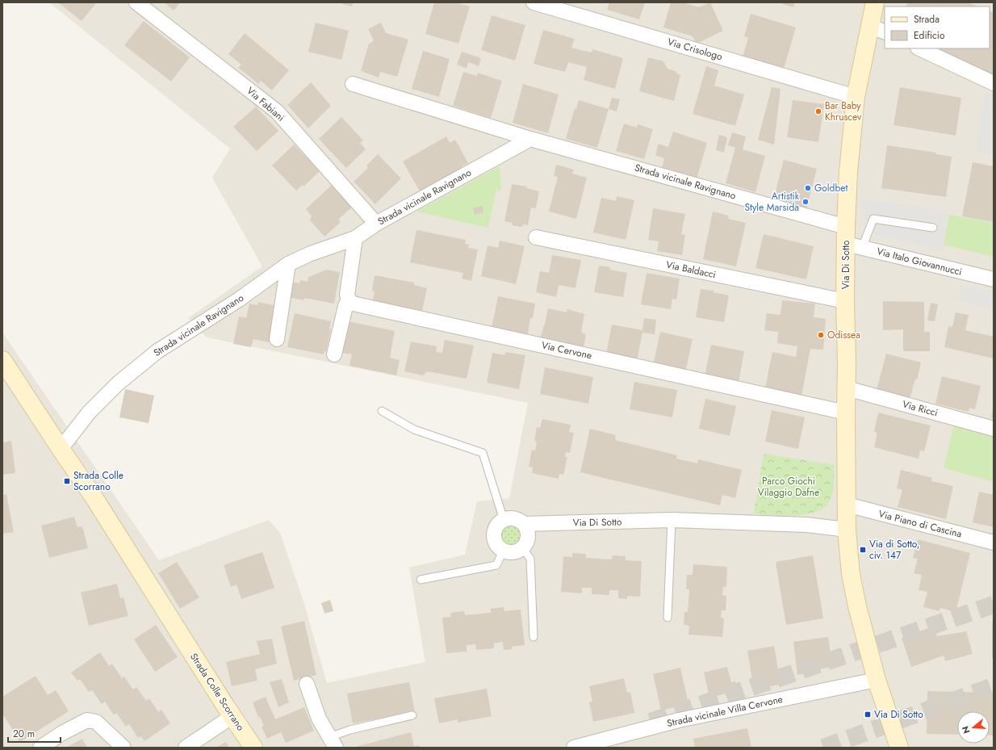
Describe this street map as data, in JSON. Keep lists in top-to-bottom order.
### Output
{
  "streets": {
    "street": [
      "Via Crisologo",
      "Via Fabiani",
      "Strada vicinale Ravignano",
      "Via Italo Giovannucci",
      "Via Di Sotto",
      "Via Baldacci",
      "Via Cervone",
      "Via Ricci",
      "Via Piano di Cascina",
      "Strada Colle Scorrano",
      "Strada vicinale Villa Cervone"
    ]
  },
  "crossings": [
    ["Via Crisologo", "Via Di Sotto"],
    ["Via Fabiani", "Strada vicinale Ravignano"],
    ["Strada vicinale Ravignano", "Via Italo Giovannucci"],
    ["Strada vicinale Ravignano", "Via Di Sotto"],
    ["Strada vicinale Ravignano", "Strada Colle Scorrano"],
    ["Via Italo Giovannucci", "Via Di Sotto"],
    ["Via Di Sotto", "Via Baldacci"],
    ["Via Di Sotto", "Via Cervone"],
    ["Via Di Sotto", "Via Ricci"],
    ["Via Di Sotto", "Via Piano di Cascina"],
    ["Via Di Sotto", "Strada vicinale Villa Cervone"]
  ],
  "parks": ["Parco Giochi Vilaggio Dafne"],
  "places": {
    "other": [
      "Bar Baby Khruscev",
      "Goldbet",
      "Artistik Style Marsida",
      "Odissea"
    ],
    "transit": ["Strada Colle Scorrano", "Via di Sotto, civ. 147", "Via Di Sotto"]
  },
  "legend": ["Strada", "Edificio"],
  "scale_bar": "20 m",
  "north": "left"
}
